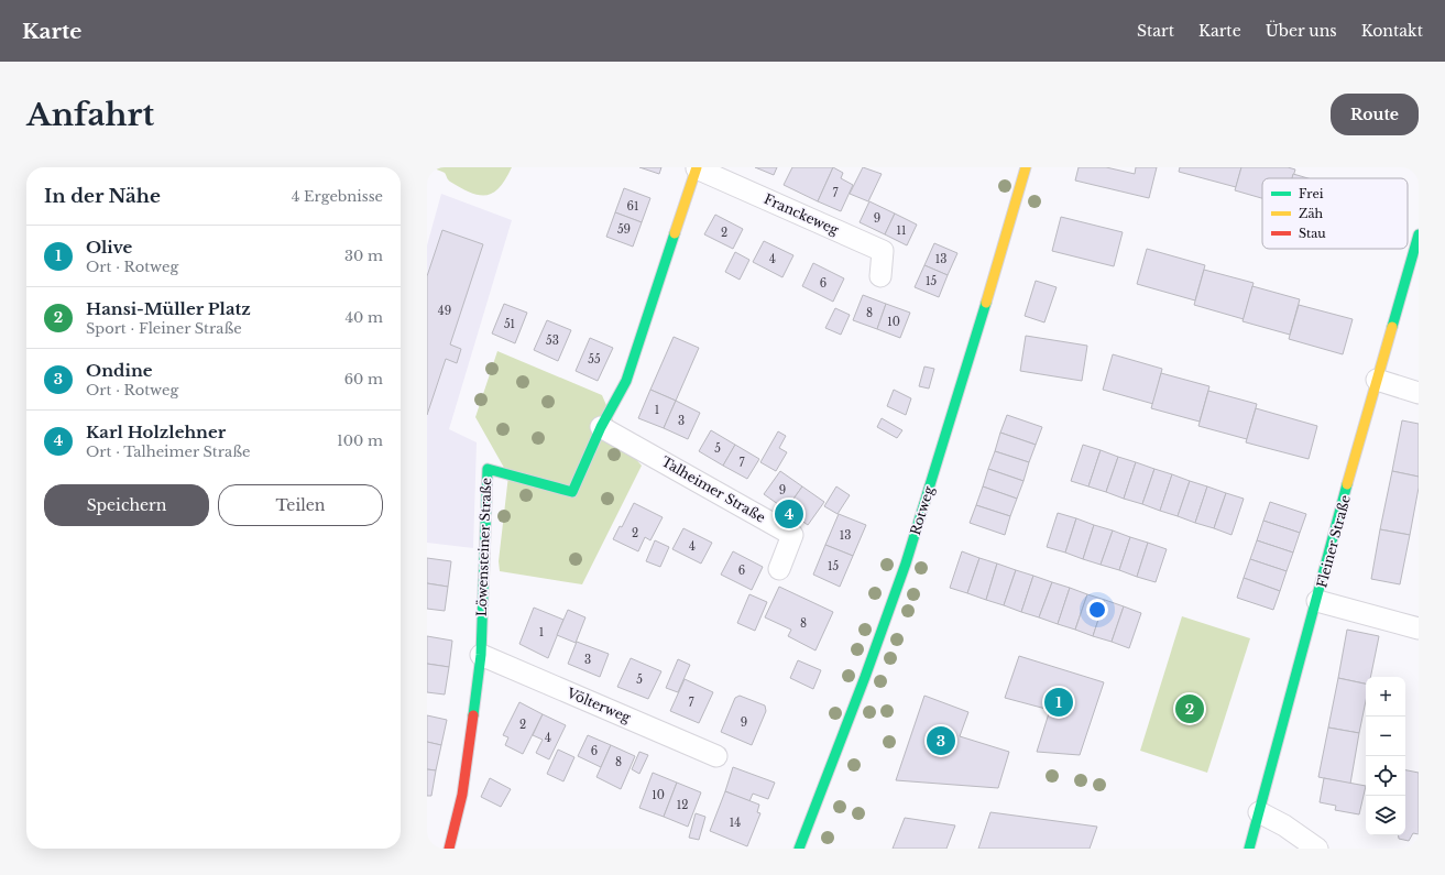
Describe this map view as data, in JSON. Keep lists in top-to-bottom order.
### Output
{
  "streets": {
    "street": [
      "Franckeweg",
      "Talheimer Straße",
      "Rotweg",
      "Fleiner Straße",
      "Löwensteiner Straße",
      "Völterweg"
    ]
  },
  "crossings": [
    ["Franckeweg", "Löwensteiner Straße"],
    ["Talheimer Straße", "Löwensteiner Straße"],
    ["Löwensteiner Straße", "Völterweg"]
  ],
  "house_numbers": [
    "7",
    "61",
    "9",
    "59",
    "11",
    "2",
    "4",
    "13",
    "15",
    "6",
    "49",
    "8",
    "10",
    "51",
    "53",
    "55",
    "1",
    "3",
    "5",
    "7",
    "9",
    "2",
    "13",
    "4",
    "15",
    "6",
    "8",
    "1",
    "3",
    "5",
    "7",
    "9",
    "2",
    "4",
    "6",
    "8",
    "10",
    "12",
    "14"
  ],
  "legend": ["Frei", "Zäh", "Stau"],
  "page": {
    "header": "Karte",
    "nav": [
      "Start",
      "Karte",
      "Über uns",
      "Kontakt"
    ],
    "buttons": [
      "Route",
      ["Speichern", "Teilen"]
    ],
    "title": "Anfahrt",
    "heading": ["In der Nähe", "4 Ergebnisse"],
    "list": [
      {
        "mark": "1",
        "name": "Olive",
        "note": "Ort · Rotweg",
        "value": "30 m"
      },
      {
        "mark": "2",
        "name": "Hansi-Müller Platz",
        "note": "Sport · Fleiner Straße",
        "value": "40 m"
      },
      {
        "mark": "3",
        "name": "Ondine",
        "note": "Ort · Rotweg",
        "value": "60 m"
      },
      {
        "mark": "4",
        "name": "Karl Holzlehner",
        "note": "Ort · Talheimer Straße",
        "value": "100 m"
      }
    ],
    "pins": [
      "4",
      "1",
      "2",
      "3"
    ],
    "map_buttons": ["+", "−"]
  }
}
